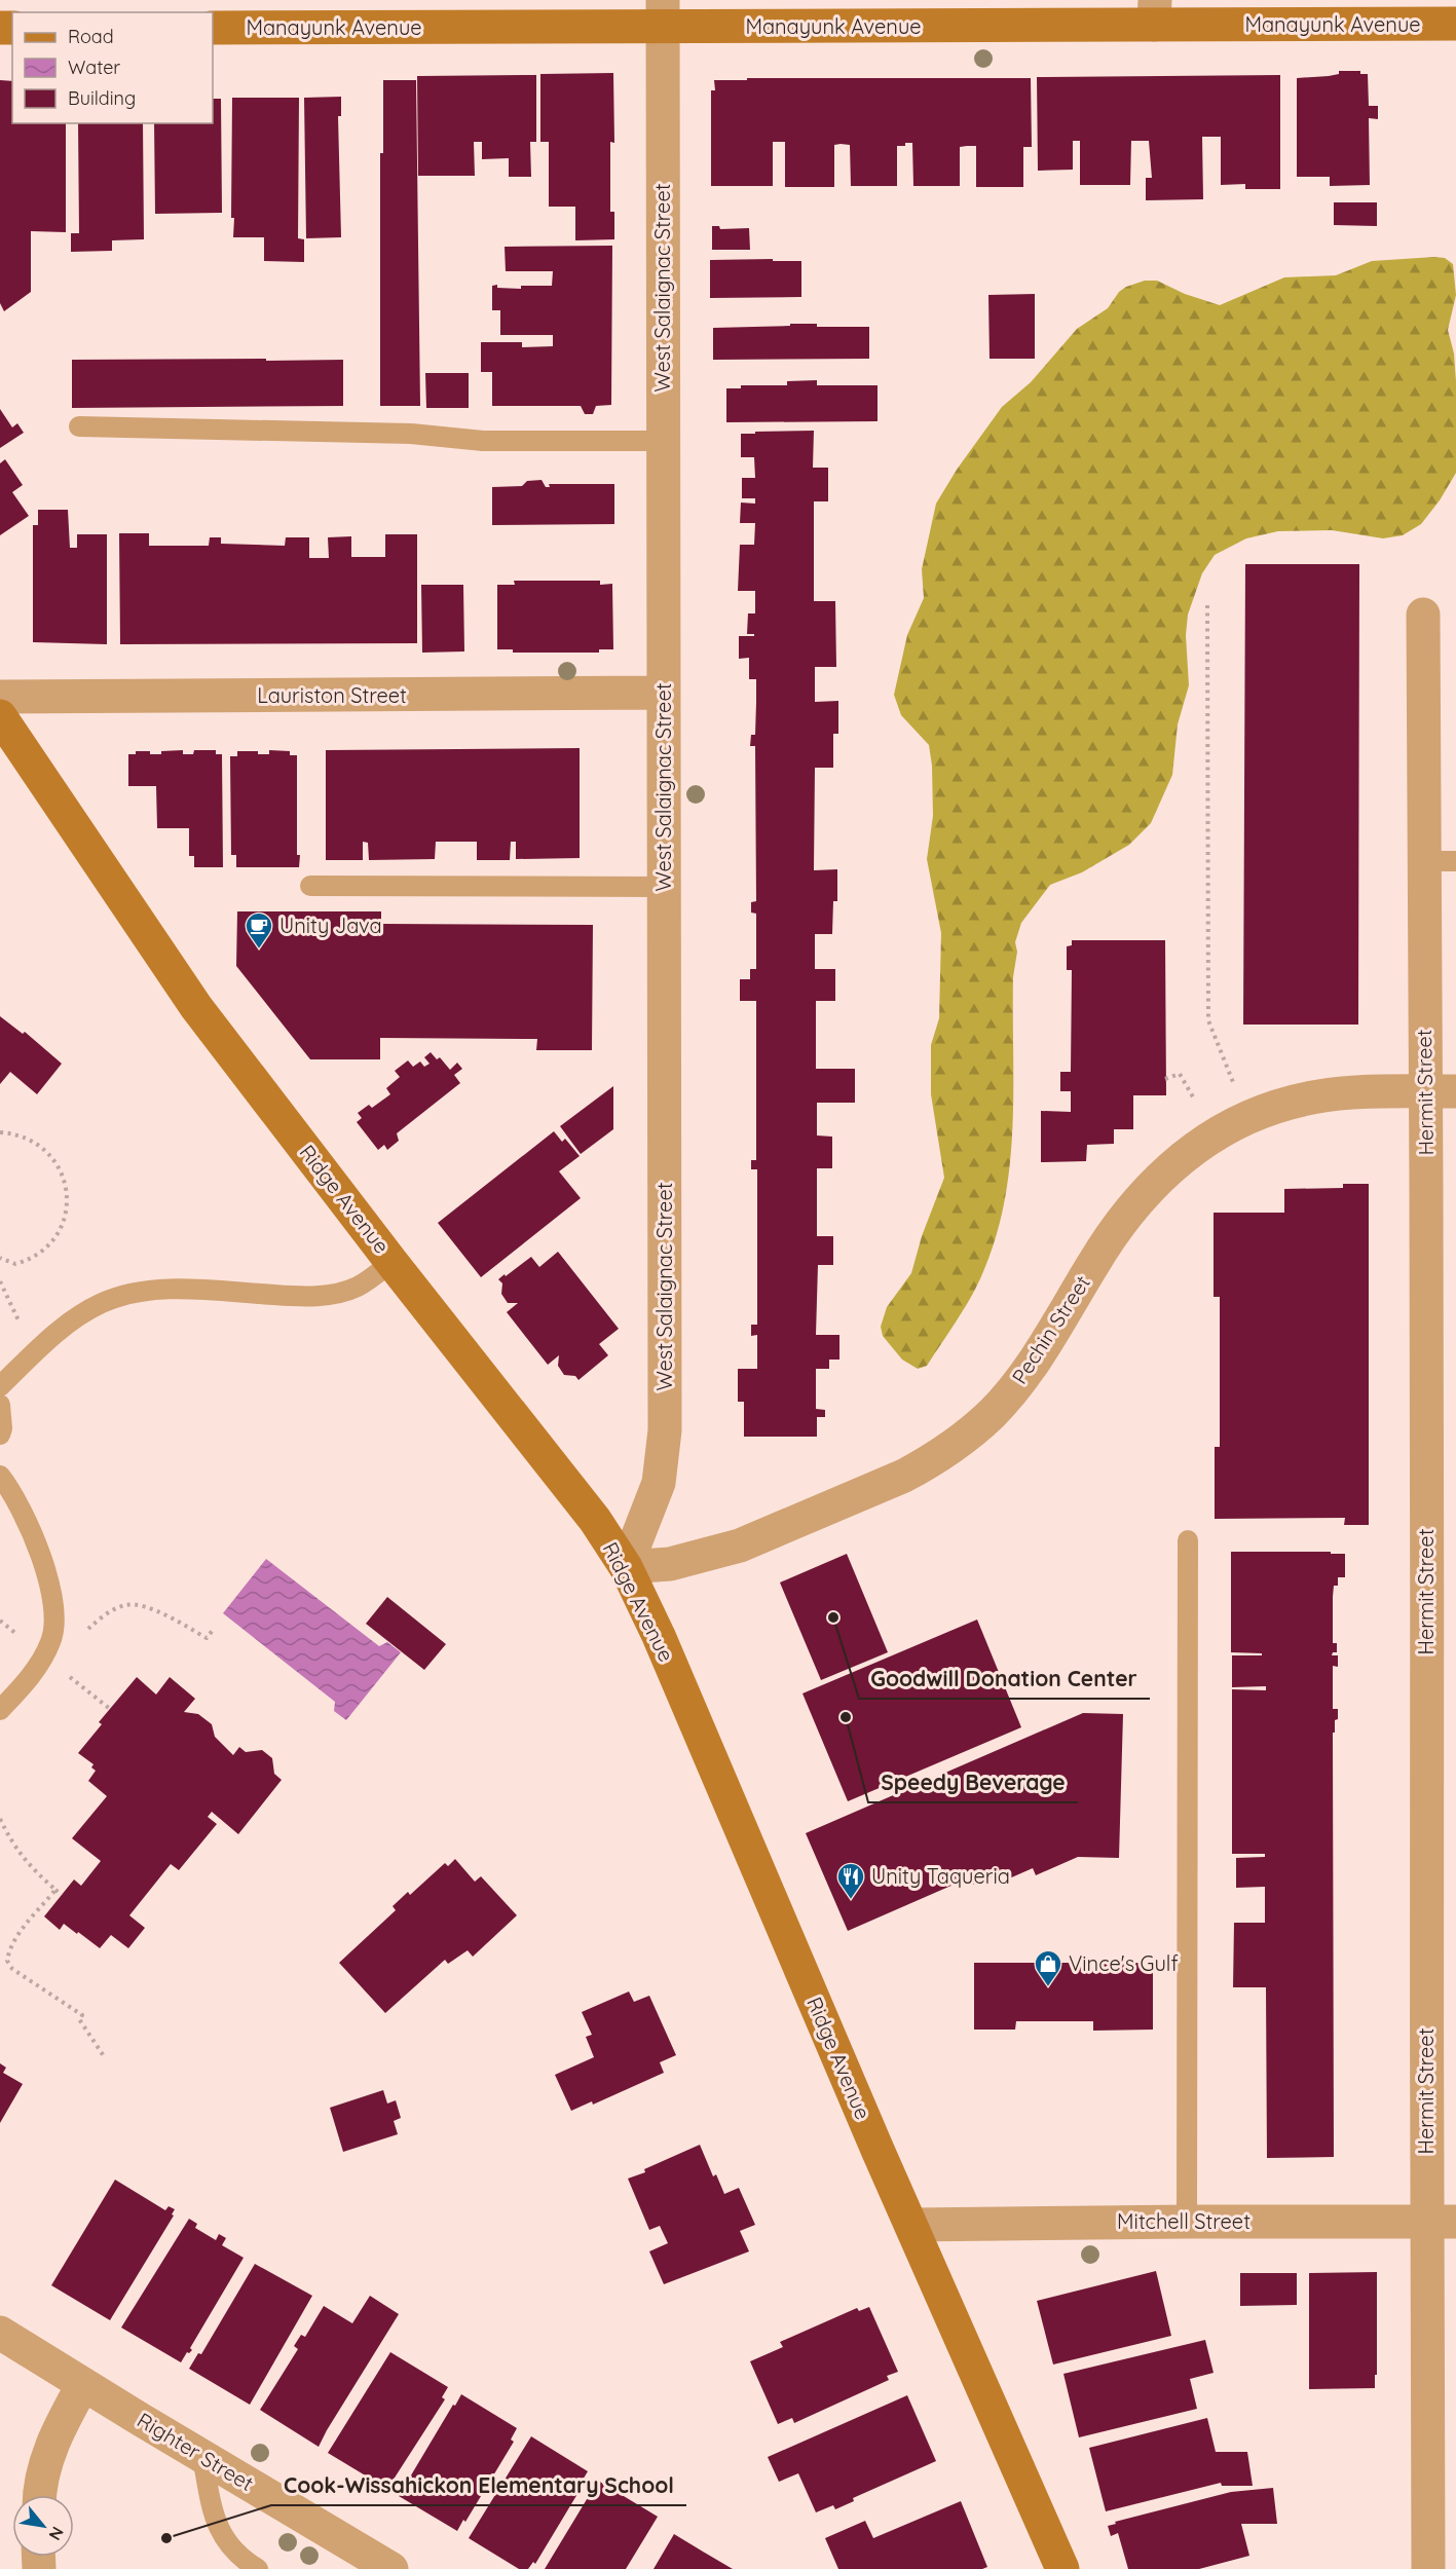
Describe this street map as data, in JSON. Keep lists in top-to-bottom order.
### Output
{
  "streets": {
    "main road": ["Manayunk Avenue", "Ridge Avenue"],
    "street": [
      "West Salaignac Street",
      "Lauriston Street",
      "Hermit Street",
      "Pechin Street",
      "Mitchell Street",
      "Righter Street"
    ]
  },
  "crossings": [
    ["Manayunk Avenue", "West Salaignac Street"],
    ["West Salaignac Street", "Lauriston Street"],
    ["West Salaignac Street", "Ridge Avenue"],
    ["West Salaignac Street", "Pechin Street"],
    ["Hermit Street", "Pechin Street"],
    ["Hermit Street", "Mitchell Street"],
    ["Ridge Avenue", "Pechin Street"],
    ["Ridge Avenue", "Mitchell Street"]
  ],
  "places": {
    "cafe": ["Unity Java"],
    "other": ["Goodwill Donation Center", "Speedy Beverage", "Cook-Wissahickon Elementary School"],
    "restaurant": ["Unity Taqueria"],
    "shop": ["Vince's Gulf"]
  },
  "legend": ["Road", "Water", "Building"],
  "north": "bottom right"
}
